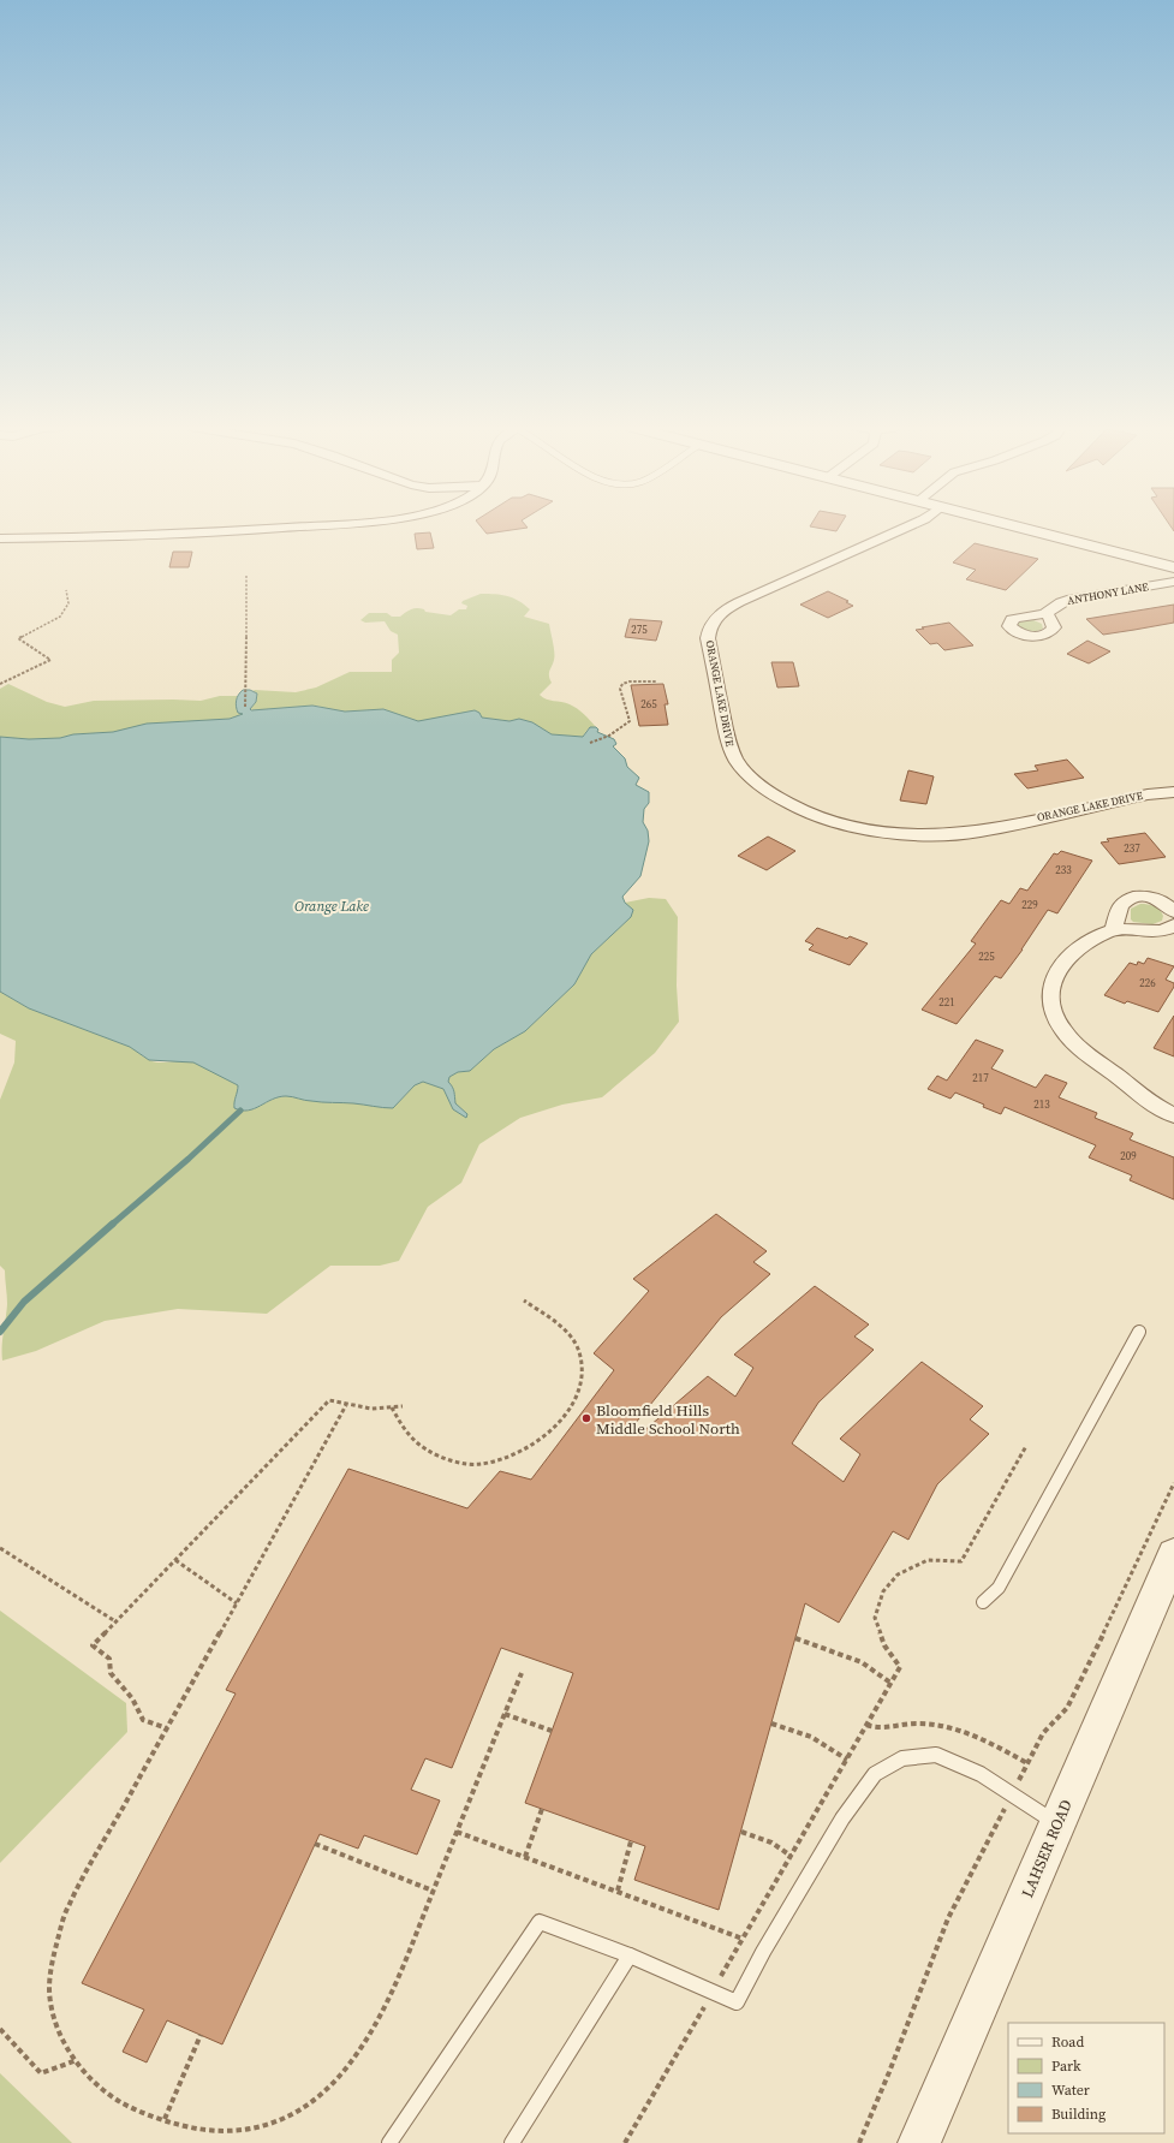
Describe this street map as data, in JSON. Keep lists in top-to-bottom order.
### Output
{
  "streets": {
    "street": ["ANTHONY LANE", "ORANGE LAKE DRIVE", "LAHSER ROAD"]
  },
  "water": ["Orange Lake"],
  "places": ["Bloomfield Hills Middle School North"],
  "house_numbers": [
    "275",
    "265",
    "237",
    "233",
    "229",
    "225",
    "226",
    "221",
    "217",
    "213",
    "209"
  ],
  "legend": [
    "Road",
    "Park",
    "Water",
    "Building"
  ]
}
